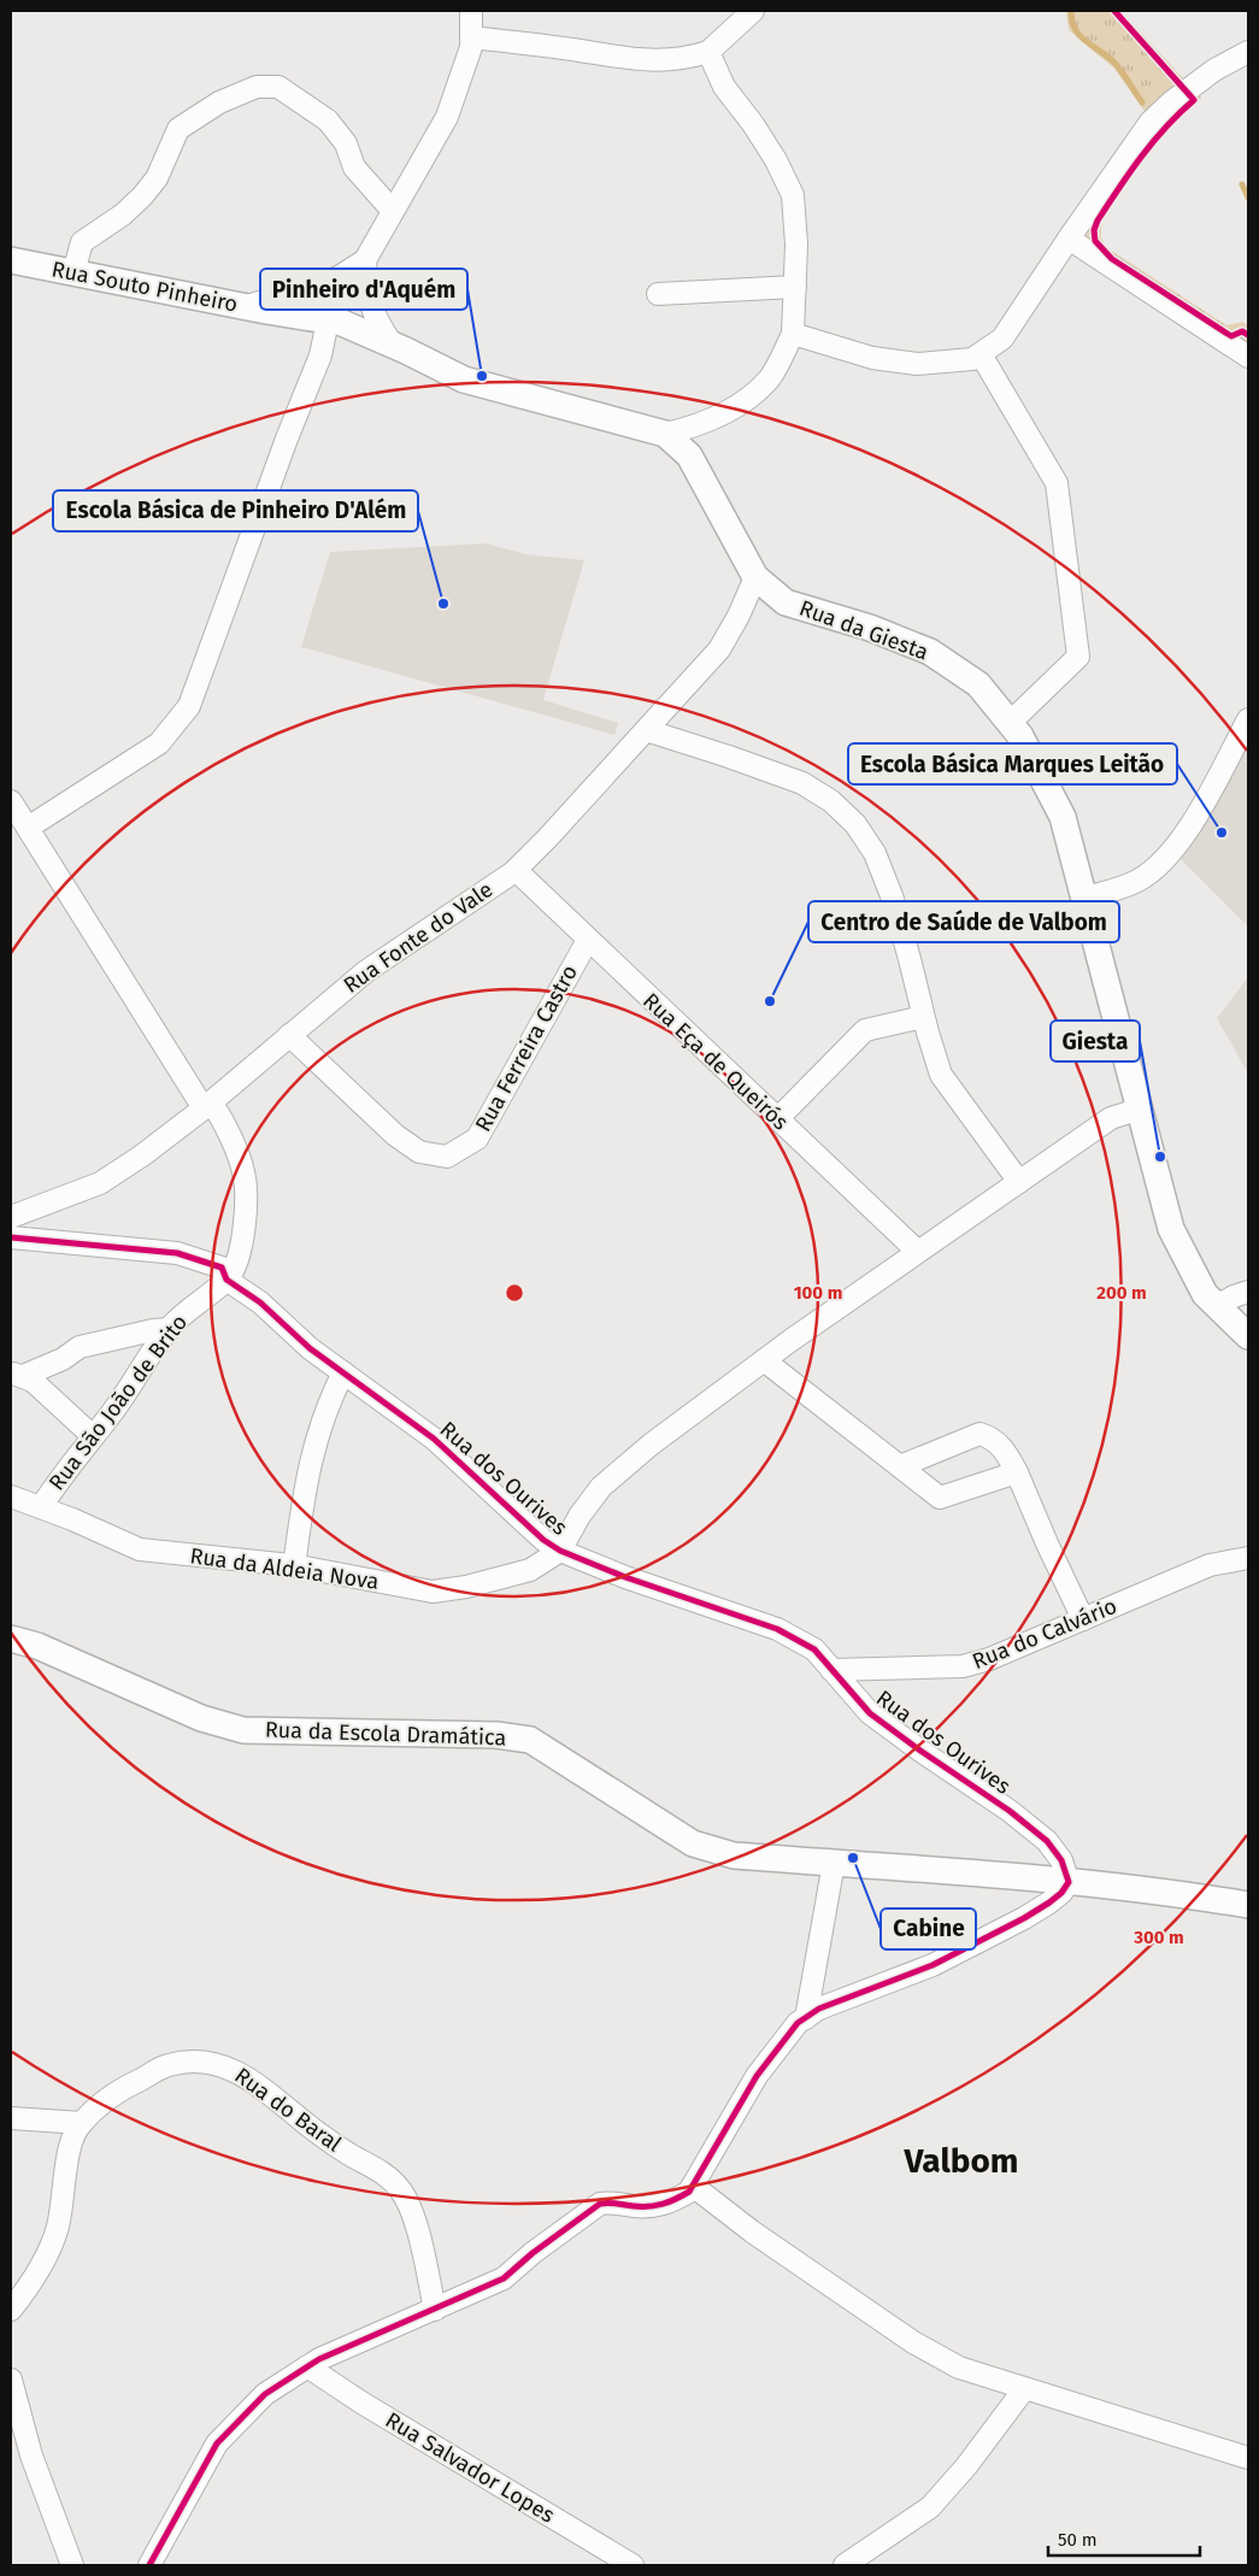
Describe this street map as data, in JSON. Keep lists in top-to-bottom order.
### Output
{
  "streets": {
    "street": [
      "Rua Souto Pinheiro",
      "Rua da Giesta",
      "Rua Fonte do Vale",
      "Rua Ferreira Castro",
      "Rua Eça de Queirós",
      "Rua São João de Brito",
      "Rua dos Ourives",
      "Rua da Aldeia Nova",
      "Rua do Calvário",
      "Rua da Escola Dramática",
      "Rua do Baral",
      "Rua Salvador Lopes"
    ]
  },
  "crossings": [
    ["Rua Souto Pinheiro", "Rua da Giesta"],
    ["Rua Souto Pinheiro", "Rua Fonte do Vale"],
    ["Rua da Giesta", "Rua Fonte do Vale"],
    ["Rua Fonte do Vale", "Rua Ferreira Castro"],
    ["Rua Fonte do Vale", "Rua Eça de Queirós"],
    ["Rua Ferreira Castro", "Rua Eça de Queirós"],
    ["Rua São João de Brito", "Rua dos Ourives"],
    ["Rua São João de Brito", "Rua da Aldeia Nova"],
    ["Rua dos Ourives", "Rua da Aldeia Nova"],
    ["Rua dos Ourives", "Rua do Calvário"],
    ["Rua dos Ourives", "Rua da Escola Dramática"]
  ],
  "districts": ["Valbom"],
  "places": [
    "Pinheiro d'Aquém",
    "Escola Básica de Pinheiro D'Além",
    "Escola Básica Marques Leitão",
    "Centro de Saúde de Valbom",
    "Giesta",
    "Cabine"
  ],
  "scale_bar": "50 m",
  "rings": ["100 m", "200 m", "300 m"]
}
